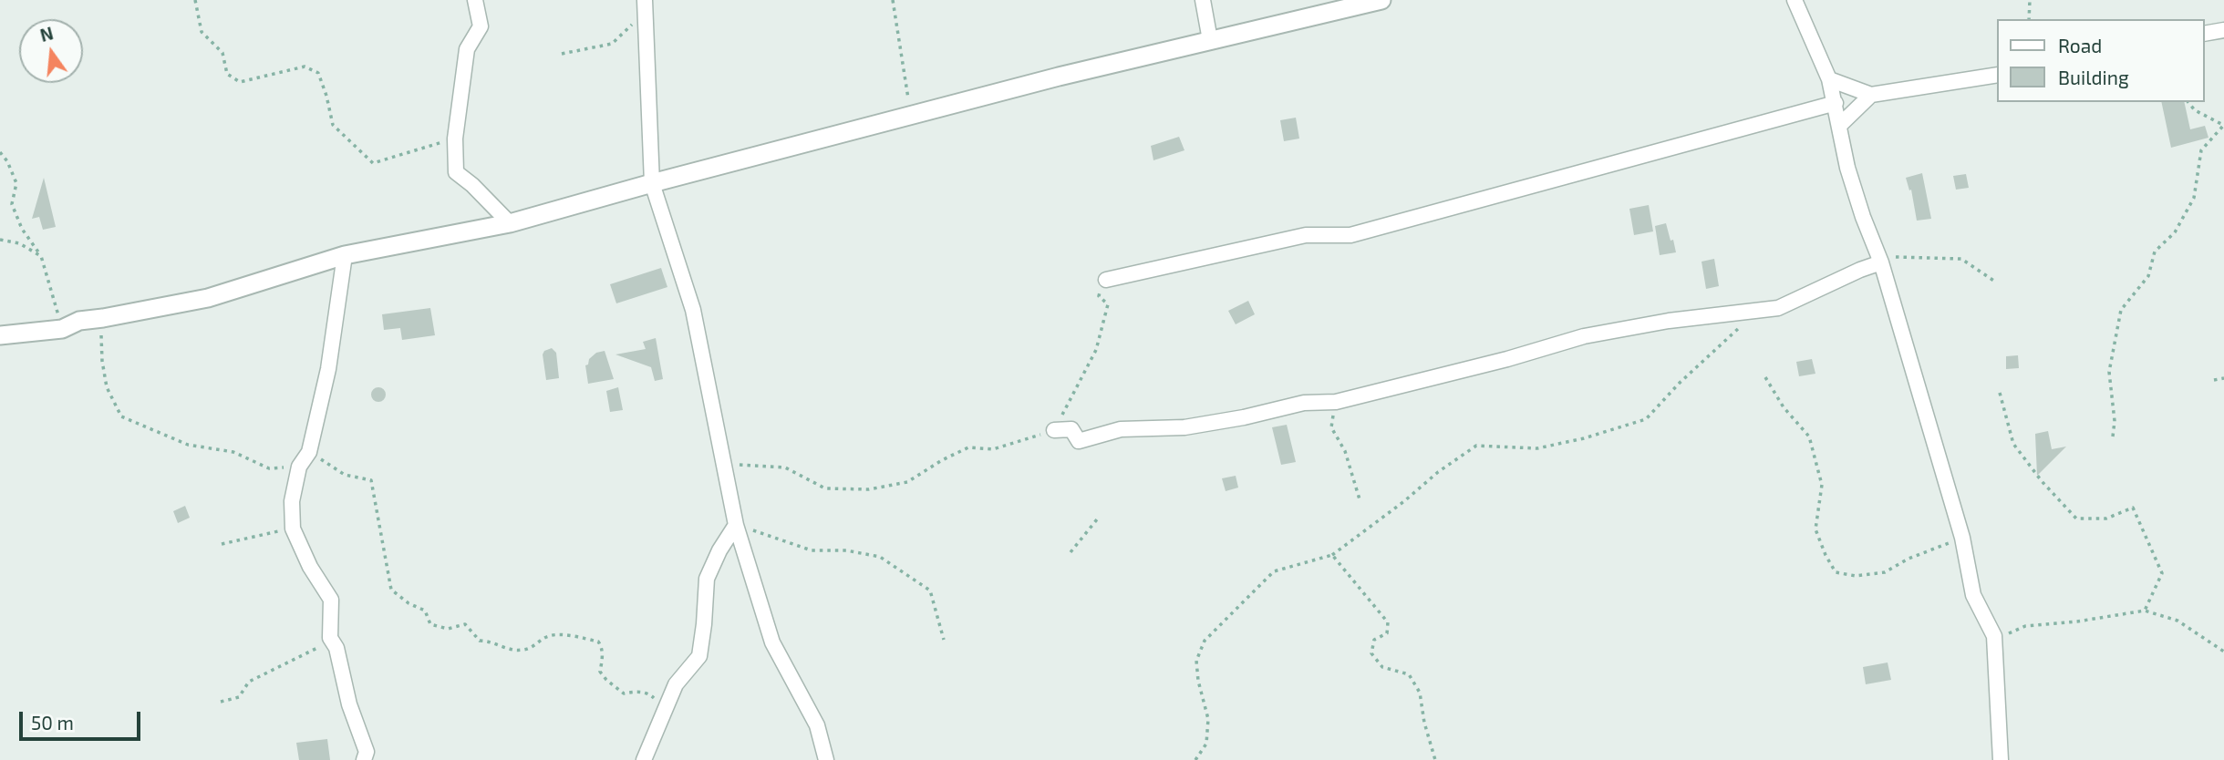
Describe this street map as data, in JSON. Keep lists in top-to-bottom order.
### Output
{
  "legend": ["Road", "Building"],
  "scale_bar": "50 m",
  "north": "top"
}
